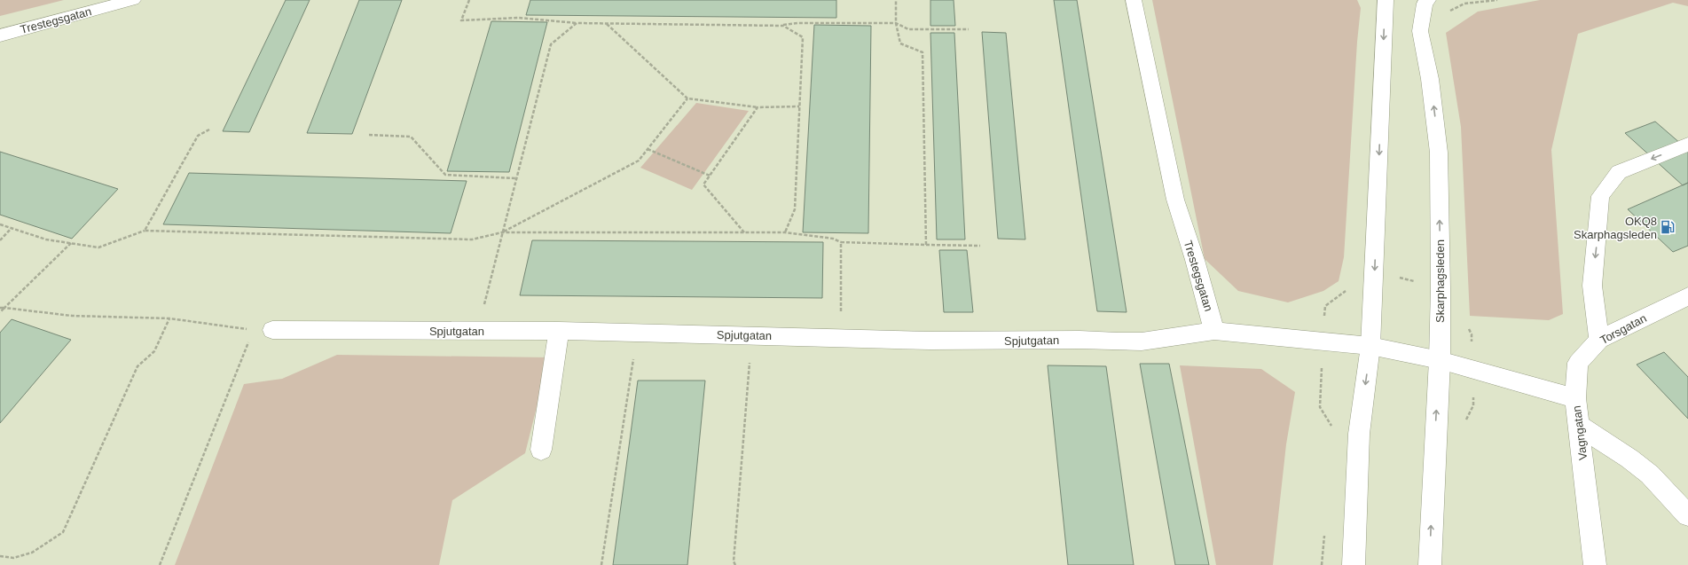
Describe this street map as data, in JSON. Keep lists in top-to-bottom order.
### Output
{
  "streets": {
    "street": [
      "Trestegsgatan",
      "Skarphagsleden",
      "Torsgatan",
      "Spjutgatan",
      "Vagngatan"
    ]
  },
  "crossings": [
    ["Trestegsgatan", "Spjutgatan"],
    ["Skarphagsleden", "Vagngatan"],
    ["Torsgatan", "Vagngatan"]
  ],
  "places": {
    "fuel station": ["OKQ8 Skarphagsleden"]
  }
}
